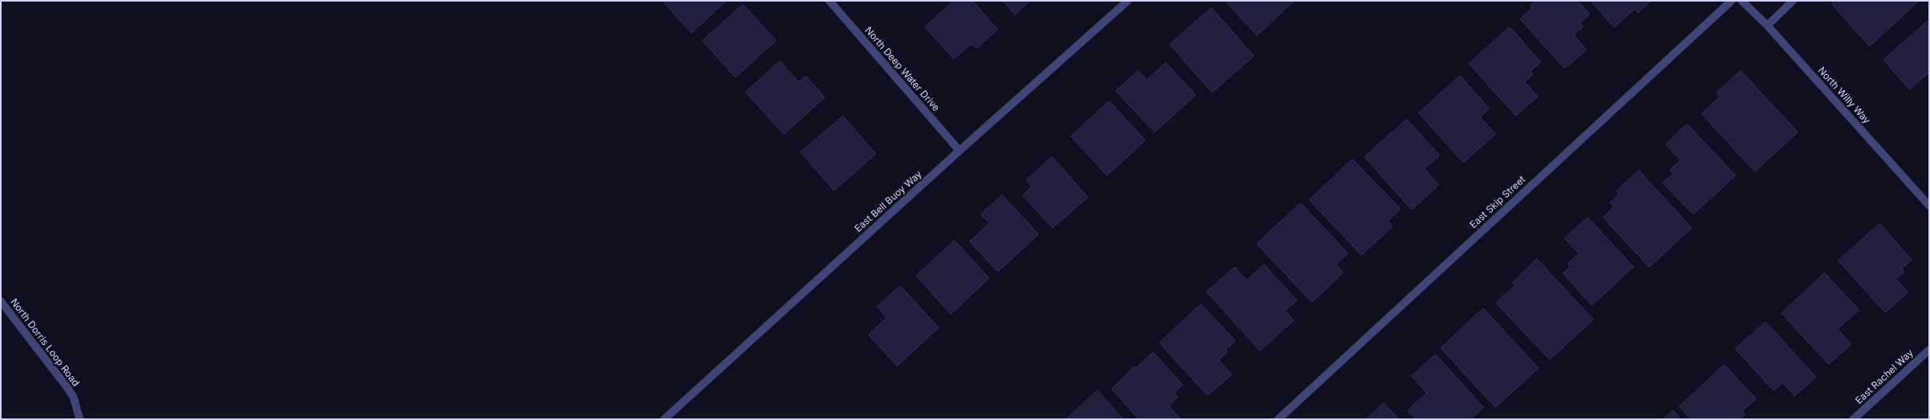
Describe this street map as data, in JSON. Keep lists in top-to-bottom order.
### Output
{
  "streets": {
    "street": [
      "North Deep Water Drive",
      "North Willy Way",
      "East Bell Buoy Way",
      "East Skip Street",
      "North Dorris Loop Road",
      "East Rachel Way"
    ]
  },
  "crossings": [
    ["North Deep Water Drive", "East Bell Buoy Way"]
  ]
}
